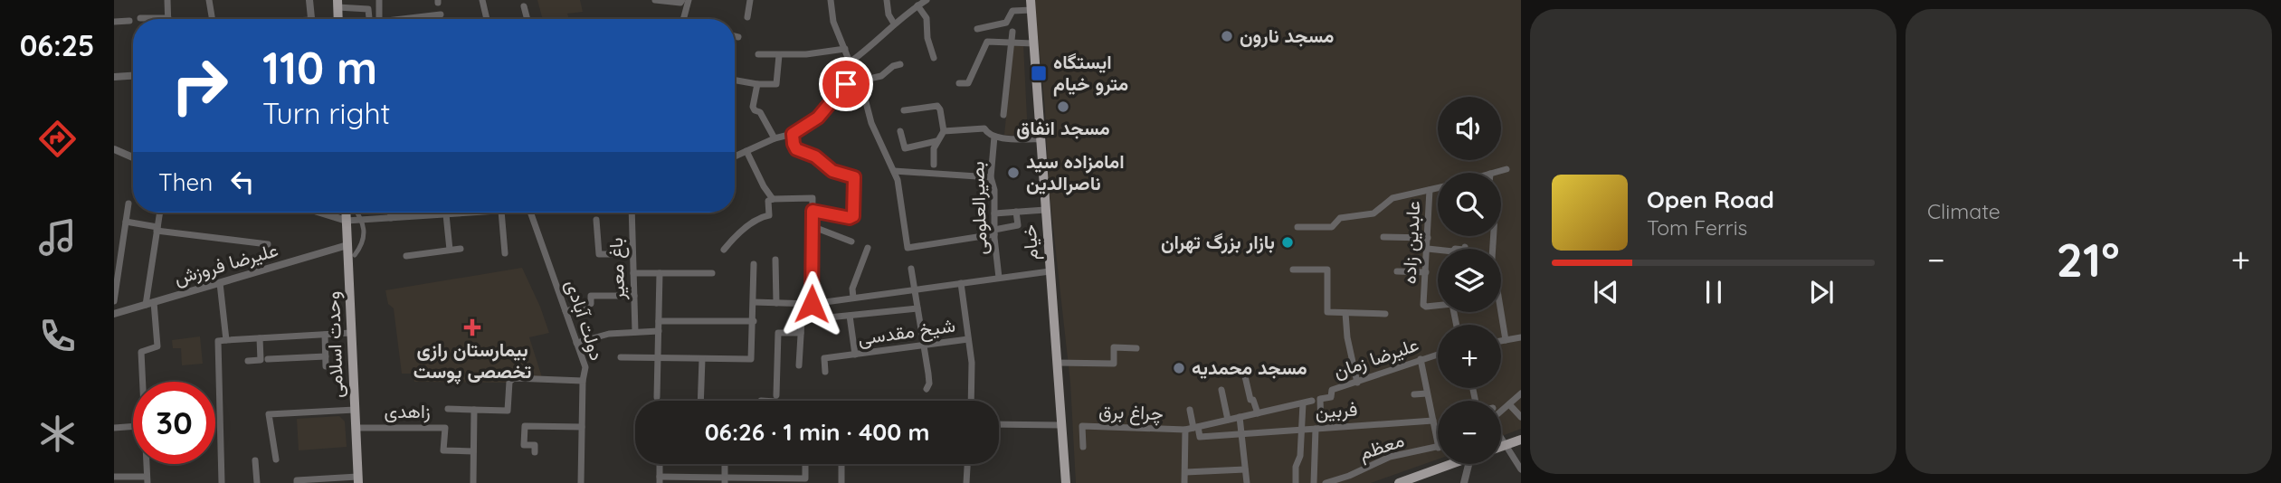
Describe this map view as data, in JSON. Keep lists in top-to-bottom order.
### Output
{
  "streets": {
    "main road": ["خیام", "وحدت اسلامی"],
    "street": [
      "بصیرالعلومی",
      "عابدین زاده",
      "علیرضا فروزش",
      "باغ معیر",
      "دولت آبادی",
      "شیخ مقدسی",
      "علیرضا زمان",
      "فربین",
      "زاهدی",
      "چراغ برق",
      "معظم"
    ]
  },
  "crossings": [
    ["علیرضا فروزش", "وحدت اسلامی"],
    ["وحدت اسلامی", "زاهدی"],
    ["علیرضا زمان", "فربین"]
  ],
  "places": {
    "other": [
      "مسجد نارون",
      "مسجد انفاق",
      "امامزاده سید ناصرالدین",
      "بازار بزرگ تهران",
      "مسجد محمدیه"
    ],
    "transit": ["ایستگاه مترو خیام"],
    "health": ["بیمارستان رازی تخصصی پوست"]
  },
  "page": {
    "tabs": "06:25",
    "tile": "Climate",
    "turn": ["110 m", "Turn right"],
    "map_buttons": ["+", "−"],
    "then": "Then",
    "song": ["Open Road", "Tom Ferris"],
    "heat": ["−", "21°", "+"],
    "limit": "30",
    "trip": "06:26 · 1 min · 400 m"
  }
}
